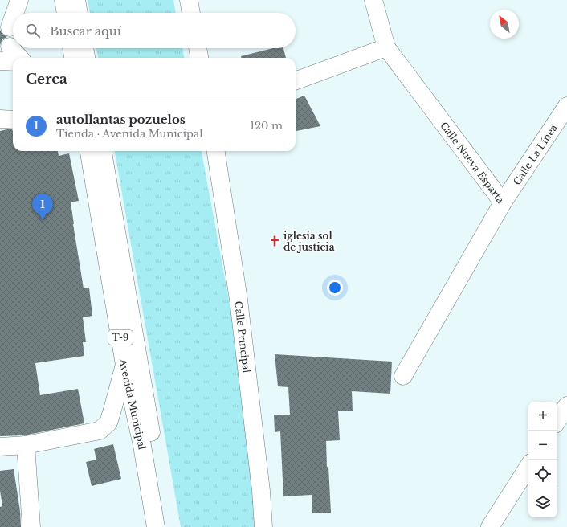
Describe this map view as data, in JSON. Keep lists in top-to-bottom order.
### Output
{
  "streets": {
    "main road": [
      "Calle La Línea",
      "Calle Nueva Esparta",
      "Calle Principal",
      "T-9",
      "Avenida Municipal"
    ]
  },
  "crossings": [
    ["Calle La Línea", "Calle Nueva Esparta"]
  ],
  "places": {
    "church": ["iglesia sol de justicia"]
  },
  "north": "top left",
  "page": {
    "search": "Buscar aquí",
    "heading": "Cerca",
    "list": [
      {
        "mark": "1",
        "name": "autollantas pozuelos",
        "note": "Tienda · Avenida Municipal",
        "value": "120 m"
      }
    ],
    "pins": "1",
    "map_buttons": ["+", "−"]
  }
}
